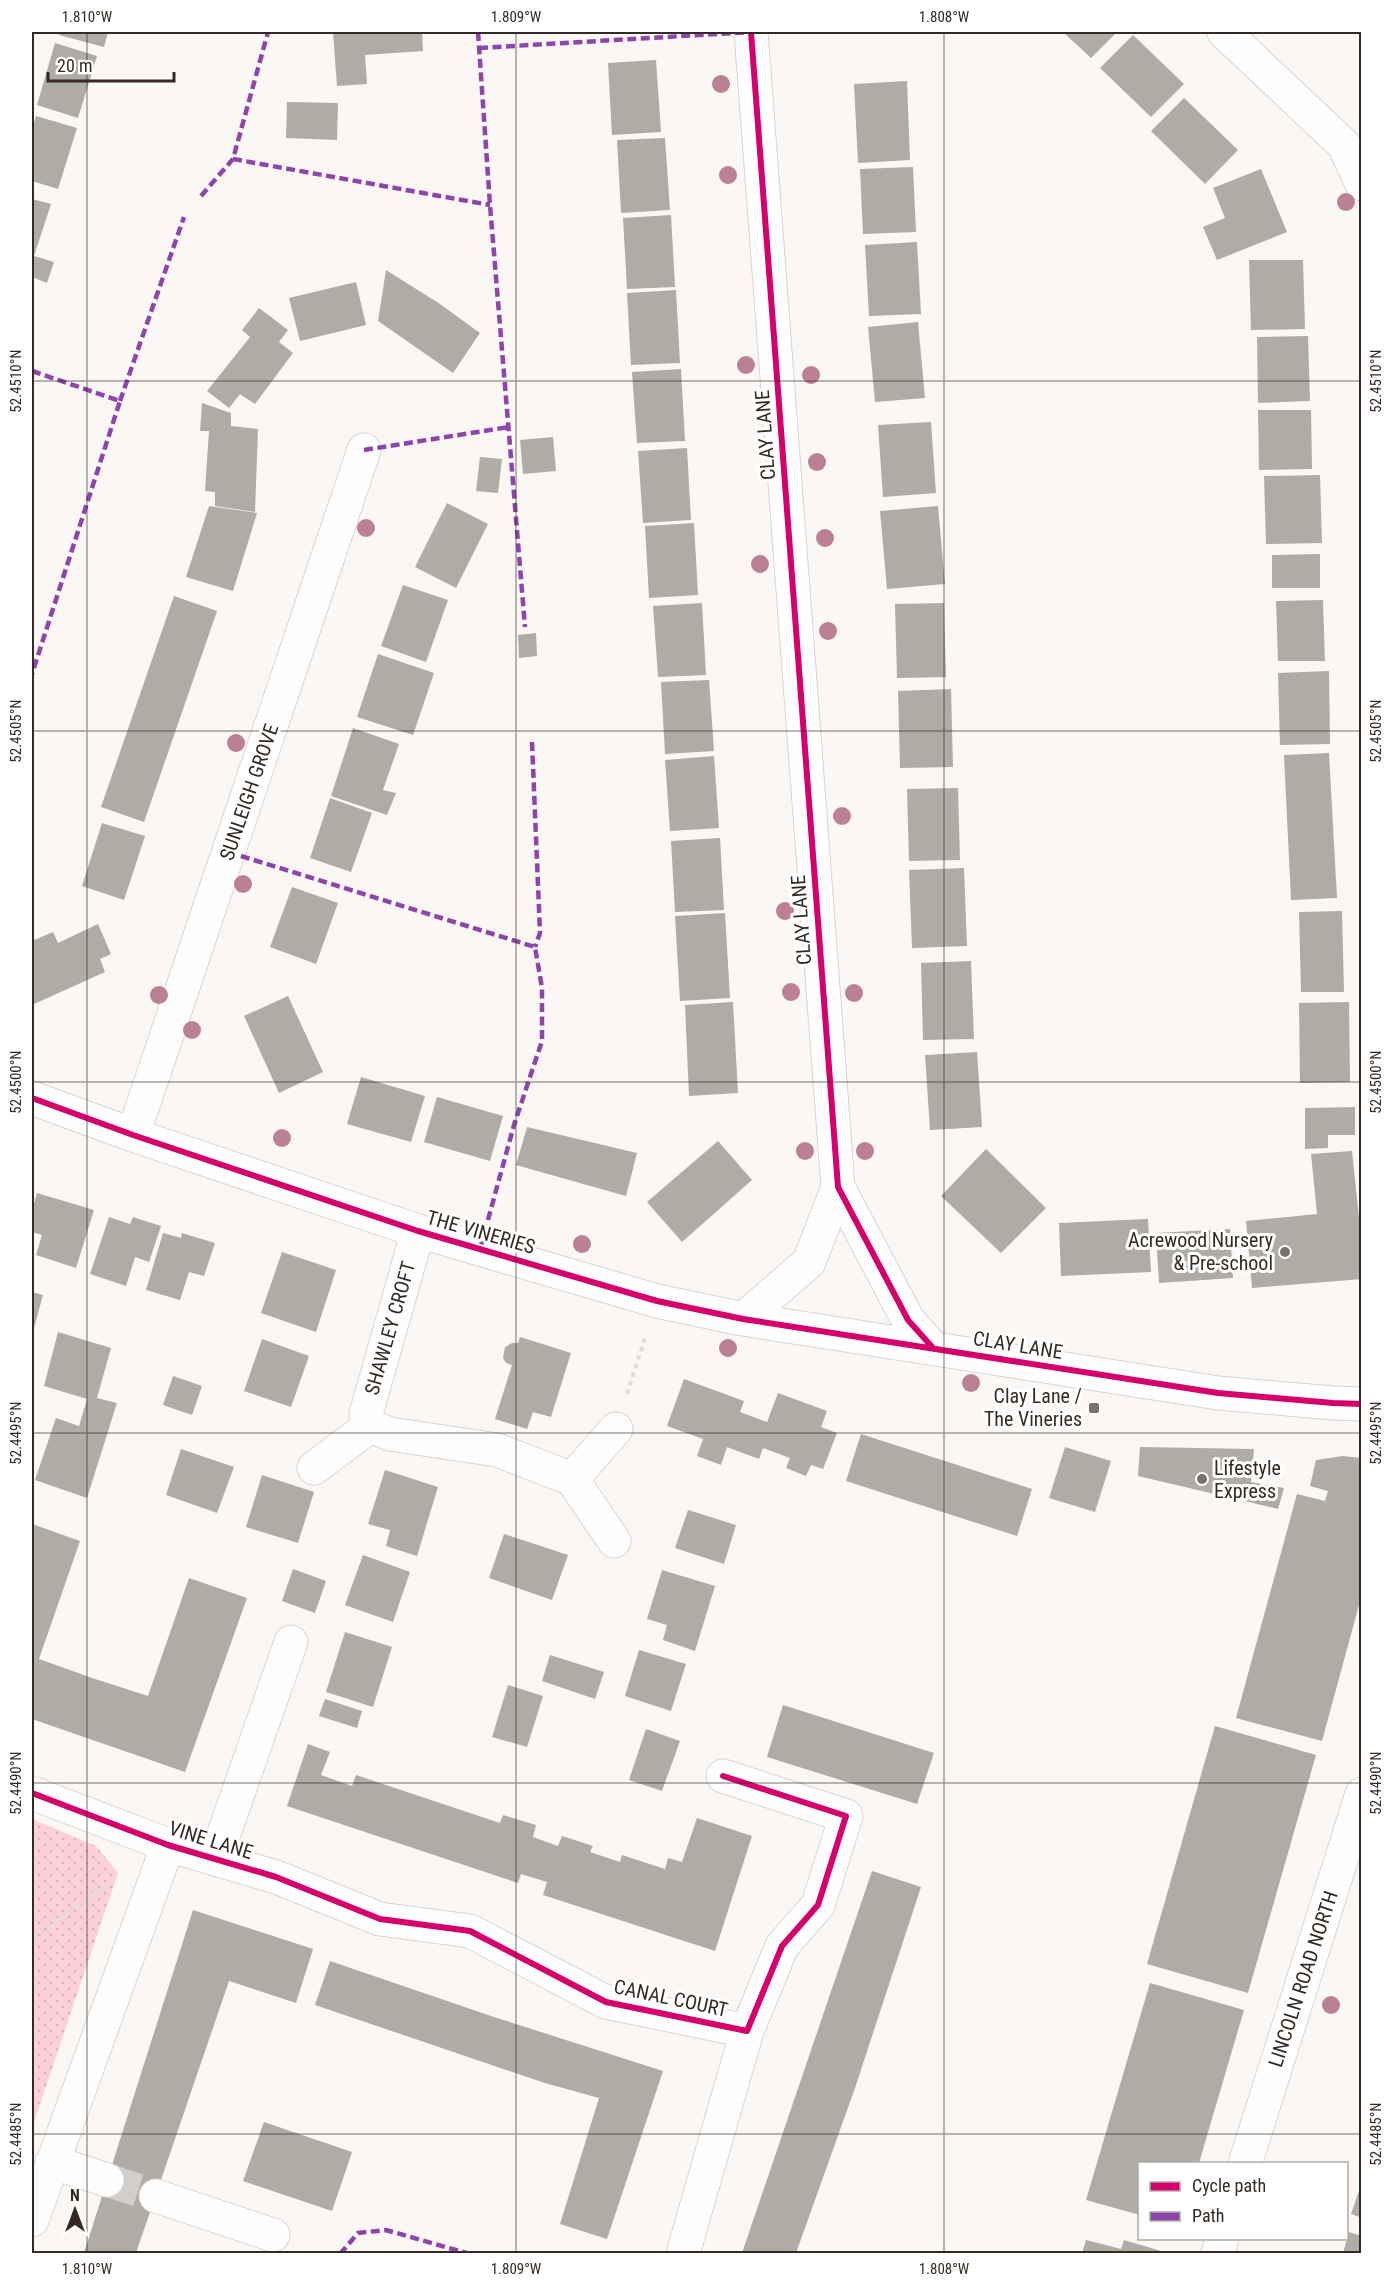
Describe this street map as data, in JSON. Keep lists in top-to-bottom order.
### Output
{
  "streets": {
    "street": [
      "CLAY LANE",
      "SUNLEIGH GROVE",
      "THE VINERIES",
      "SHAWLEY CROFT",
      "VINE LANE",
      "LINCOLN ROAD NORTH",
      "CANAL COURT"
    ]
  },
  "crossings": [
    ["CLAY LANE", "THE VINERIES"],
    ["SUNLEIGH GROVE", "THE VINERIES"],
    ["THE VINERIES", "SHAWLEY CROFT"],
    ["VINE LANE", "CANAL COURT"]
  ],
  "places": {
    "other": ["Acrewood Nursery & Pre-school", "Lifestyle Express"],
    "transit": ["Clay Lane / The Vineries"]
  },
  "legend": ["Cycle path", "Path"],
  "scale_bar": "20 m",
  "north": "top",
  "coordinates": [
    "1.810°W",
    "1.809°W",
    "1.808°W",
    "52.4510°N",
    "52.4505°N",
    "52.4500°N",
    "52.4495°N",
    "52.4490°N",
    "52.4485°N"
  ]
}
